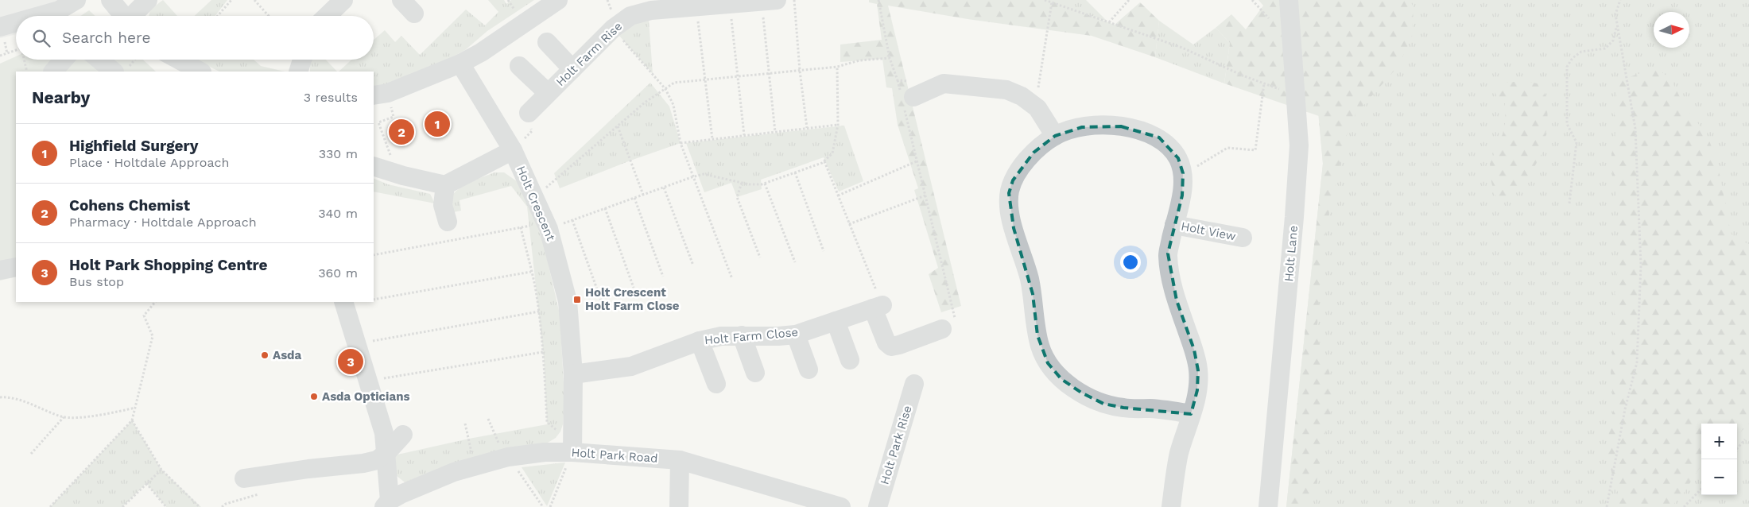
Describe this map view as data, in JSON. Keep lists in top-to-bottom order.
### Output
{
  "streets": {
    "street": [
      "Holt Farm Rise",
      "Holt Crescent",
      "Holt View",
      "Holt Lane",
      "Holt Farm Close",
      "Holt Park Rise",
      "Holt Park Road"
    ]
  },
  "crossings": [
    ["Holt Crescent", "Holt Farm Close"],
    ["Holt Crescent", "Holt Park Road"]
  ],
  "places": {
    "transit": ["Holt Crescent Holt Farm Close"],
    "other": ["Asda", "Asda Opticians"]
  },
  "north": "right",
  "page": {
    "search": "Search here",
    "heading": ["Nearby", "3 results"],
    "pins": ["1", "2", "3"],
    "list": [
      {
        "mark": "1",
        "name": "Highfield Surgery",
        "note": "Place · Holtdale Approach",
        "value": "330 m"
      },
      {
        "mark": "2",
        "name": "Cohens Chemist",
        "note": "Pharmacy · Holtdale Approach",
        "value": "340 m"
      },
      {
        "mark": "3",
        "name": "Holt Park Shopping Centre",
        "note": "Bus stop",
        "value": "360 m"
      }
    ],
    "map_buttons": ["+", "−"]
  }
}
